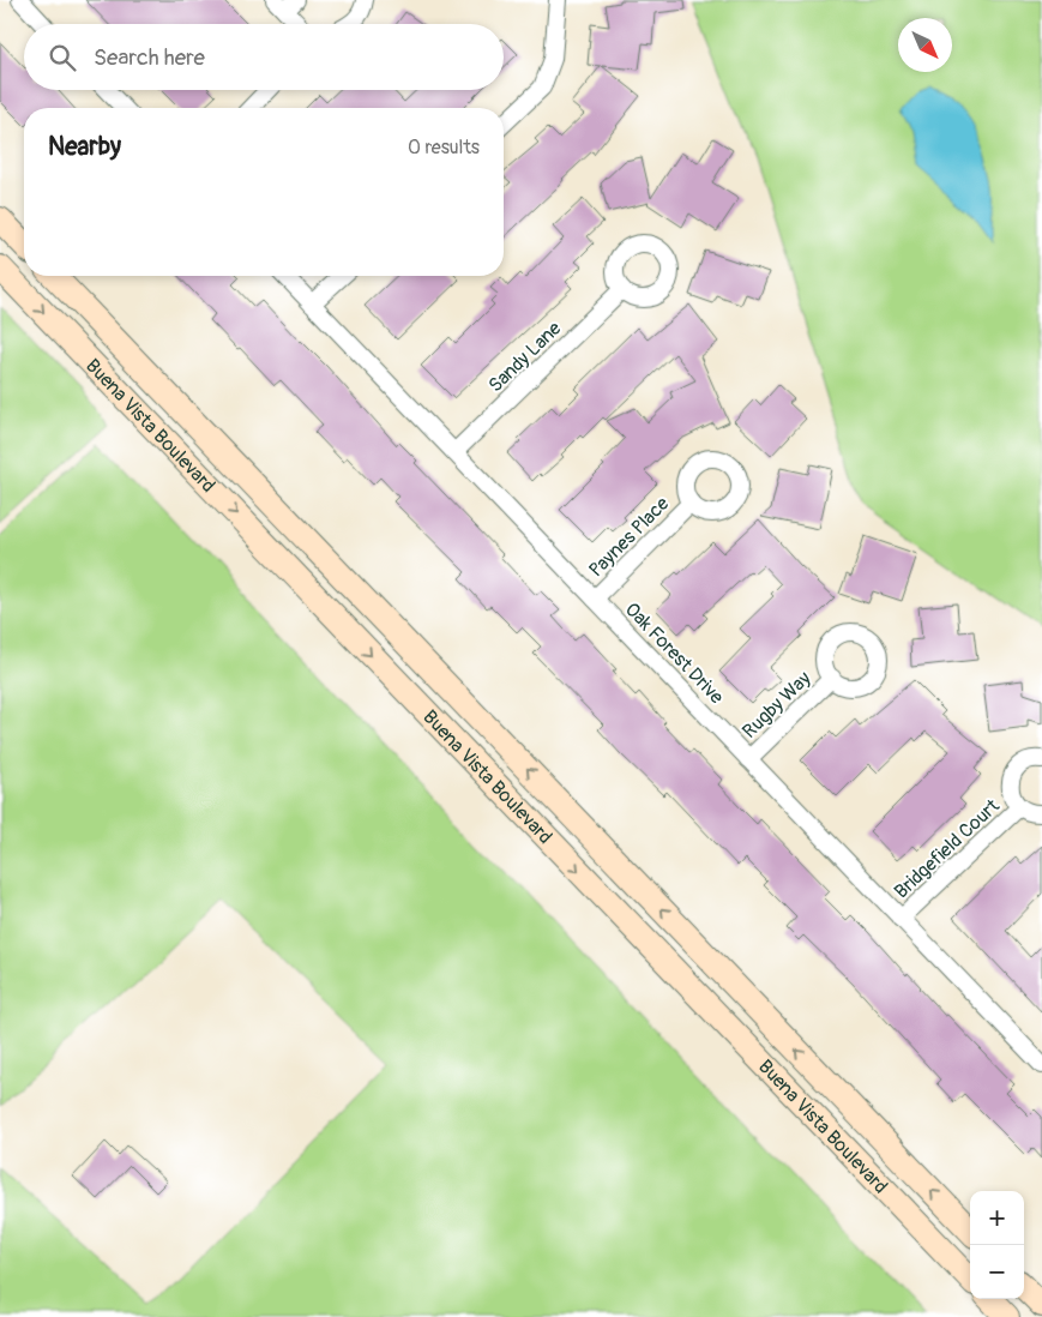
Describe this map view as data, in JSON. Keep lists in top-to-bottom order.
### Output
{
  "streets": {
    "main road": ["Buena Vista Boulevard"],
    "street": [
      "Sandy Lane",
      "Paynes Place",
      "Oak Forest Drive",
      "Rugby Way",
      "Bridgefield Court"
    ]
  },
  "crossings": [
    ["Sandy Lane", "Oak Forest Drive"],
    ["Paynes Place", "Oak Forest Drive"],
    ["Oak Forest Drive", "Rugby Way"],
    ["Oak Forest Drive", "Bridgefield Court"]
  ],
  "north": "bottom right",
  "page": {
    "search": "Search here",
    "heading": ["Nearby", "0 results"],
    "map_buttons": ["+", "−"]
  }
}
